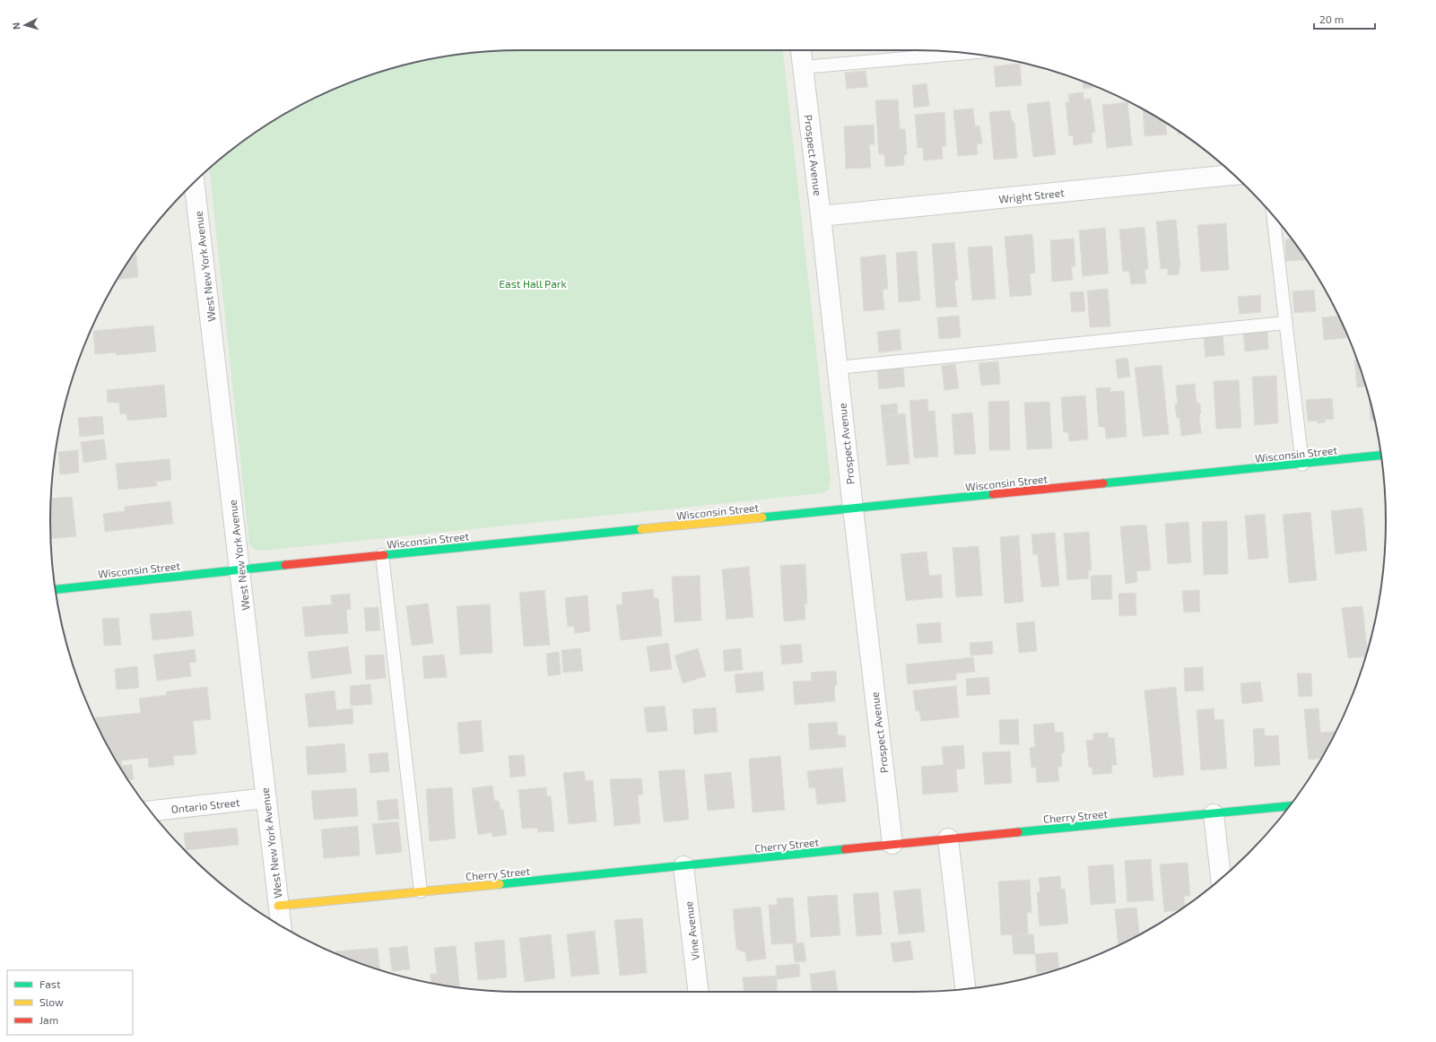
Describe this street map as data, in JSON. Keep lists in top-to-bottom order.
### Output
{
  "streets": {
    "street": [
      "Prospect Avenue",
      "Wright Street",
      "West New York Avenue",
      "Wisconsin Street",
      "Ontario Street",
      "Cherry Street",
      "Vine Avenue"
    ]
  },
  "crossings": [
    ["Prospect Avenue", "Wright Street"],
    ["Prospect Avenue", "Wisconsin Street"],
    ["Prospect Avenue", "Cherry Street"],
    ["West New York Avenue", "Wisconsin Street"],
    ["West New York Avenue", "Ontario Street"],
    ["West New York Avenue", "Cherry Street"],
    ["Cherry Street", "Vine Avenue"]
  ],
  "parks": ["East Hall Park"],
  "legend": ["Fast", "Slow", "Jam"],
  "scale_bar": "20 m",
  "north": "left"
}
